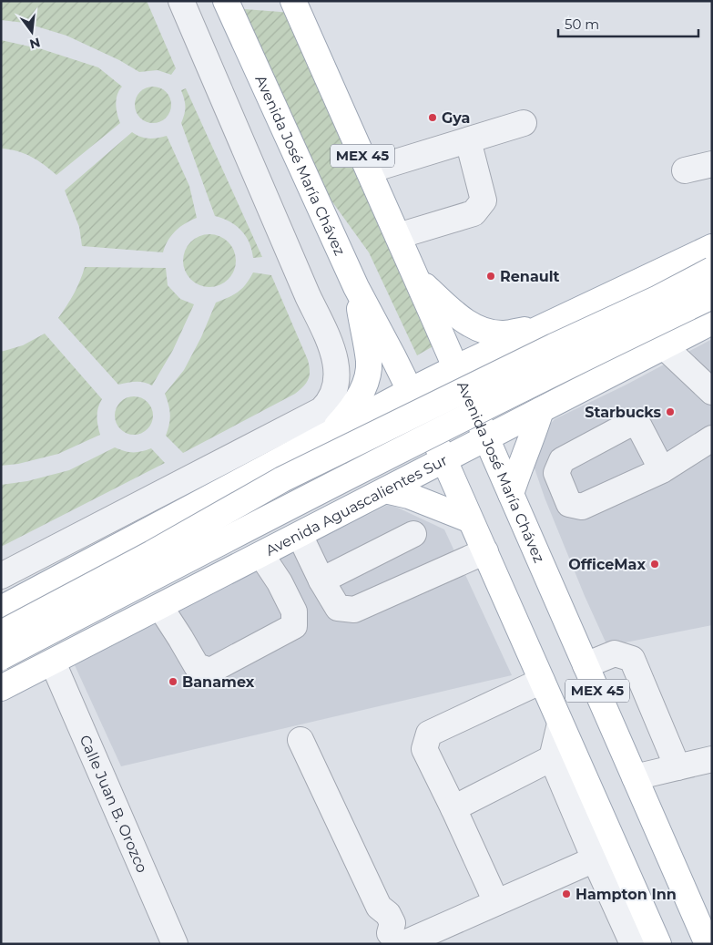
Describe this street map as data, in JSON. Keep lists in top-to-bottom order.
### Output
{
  "streets": {
    "main road": ["MEX 45", "Avenida José María Chávez", "Avenida Aguascalientes Sur"],
    "street": ["Calle Juan B. Orozco"]
  },
  "crossings": [
    ["Avenida José María Chávez", "Avenida Aguascalientes Sur"],
    ["Avenida Aguascalientes Sur", "Calle Juan B. Orozco"]
  ],
  "places": [
    "Gya",
    "Renault",
    "Starbucks",
    "OfficeMax",
    "Banamex",
    "Hampton Inn"
  ],
  "scale_bar": "50 m",
  "north": "bottom"
}
